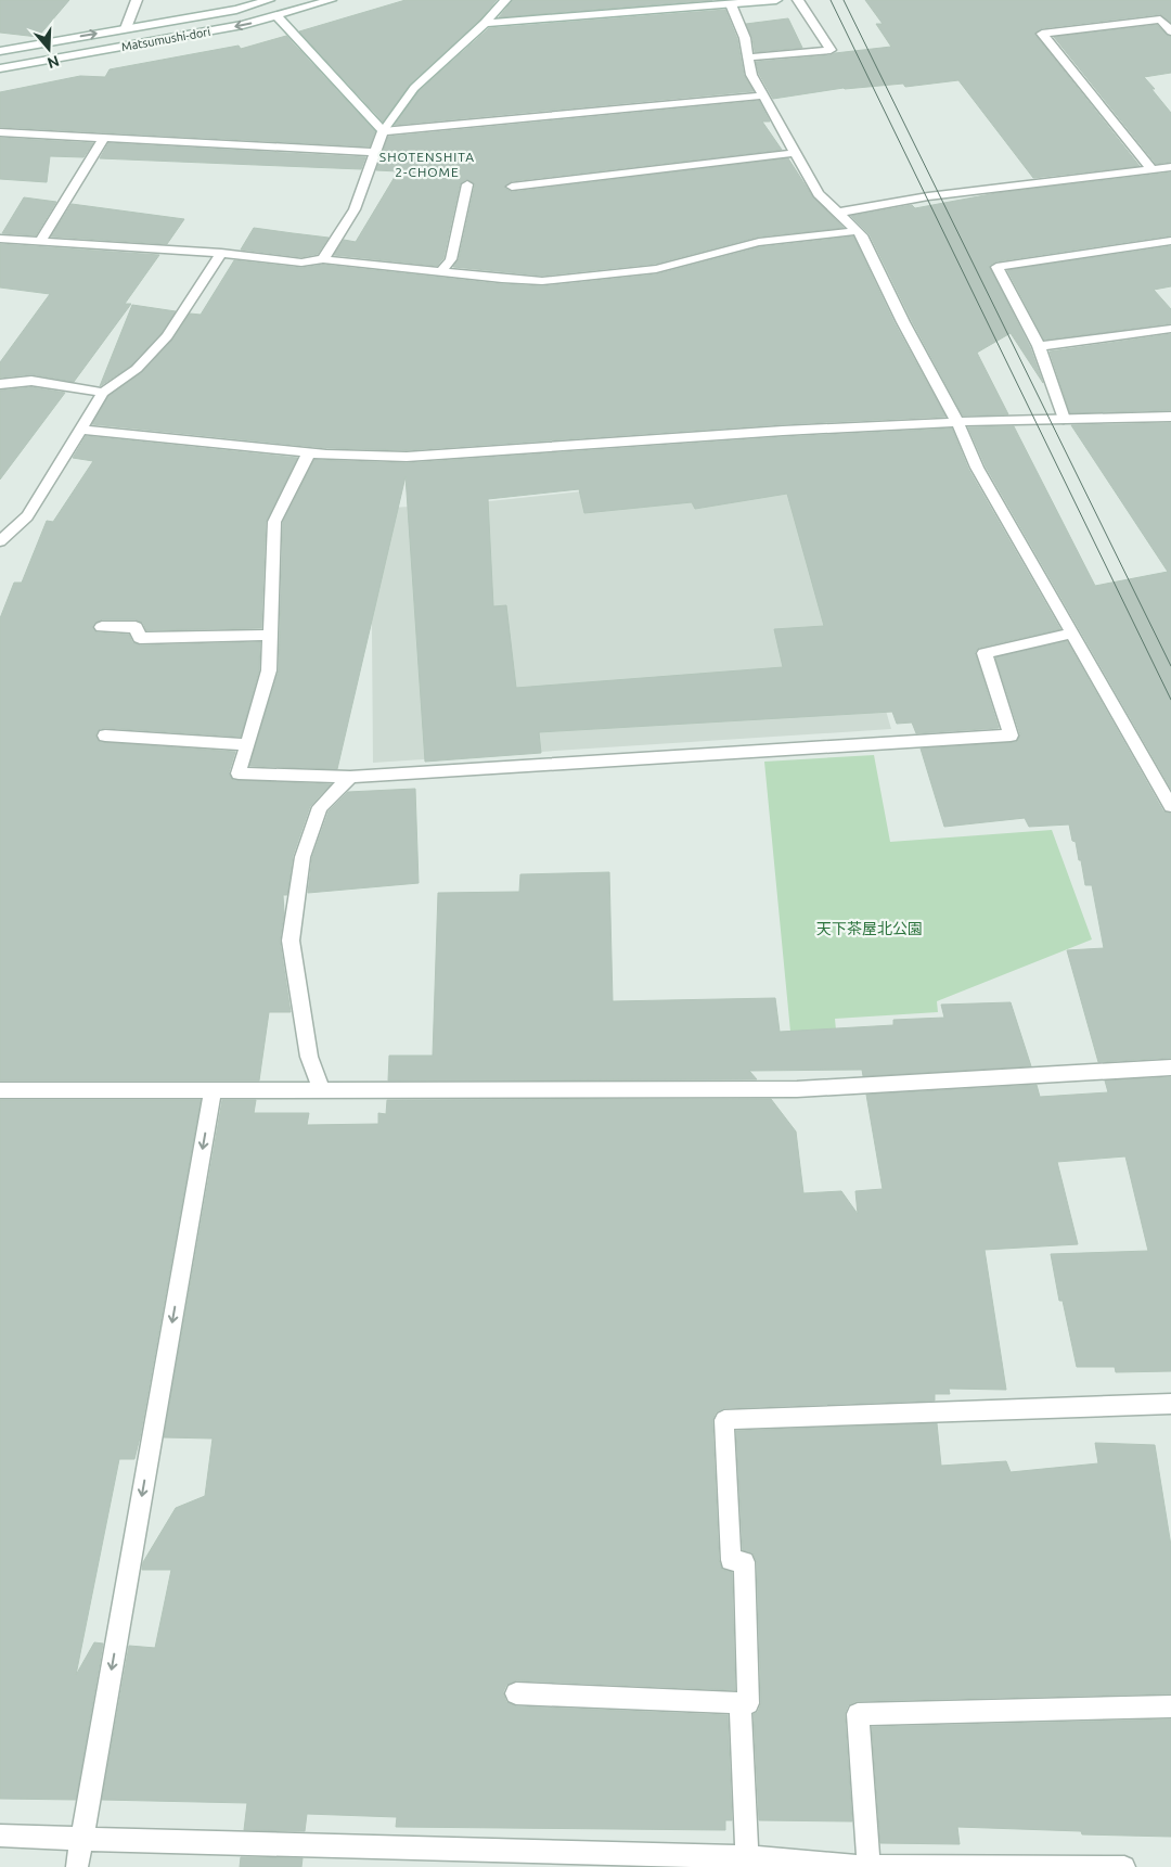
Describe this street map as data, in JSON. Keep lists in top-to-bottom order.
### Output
{
  "streets": {
    "street": ["Matsumushi-dori"]
  },
  "districts": ["SHOTENSHITA 2-CHOME"],
  "parks": ["天下茶屋北公園"],
  "north": "bottom"
}
